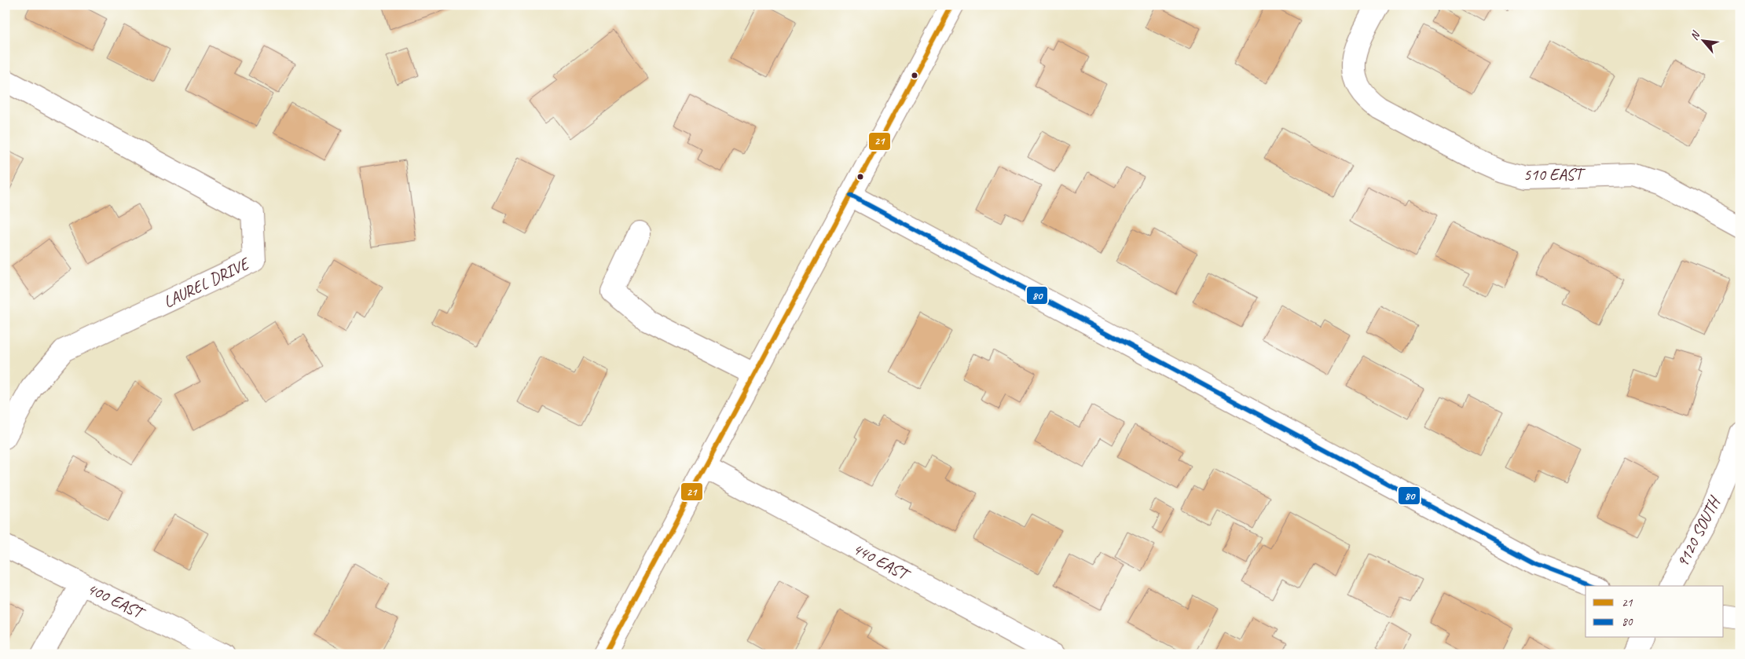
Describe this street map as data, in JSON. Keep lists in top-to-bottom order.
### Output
{
  "streets": {
    "street": [
      "510 EAST",
      "LAUREL DRIVE",
      "9120 SOUTH",
      "440 EAST",
      "400 EAST"
    ]
  },
  "lines": ["transit line 21", "transit line 80"],
  "legend": ["21", "80"],
  "north": "top left"
}
